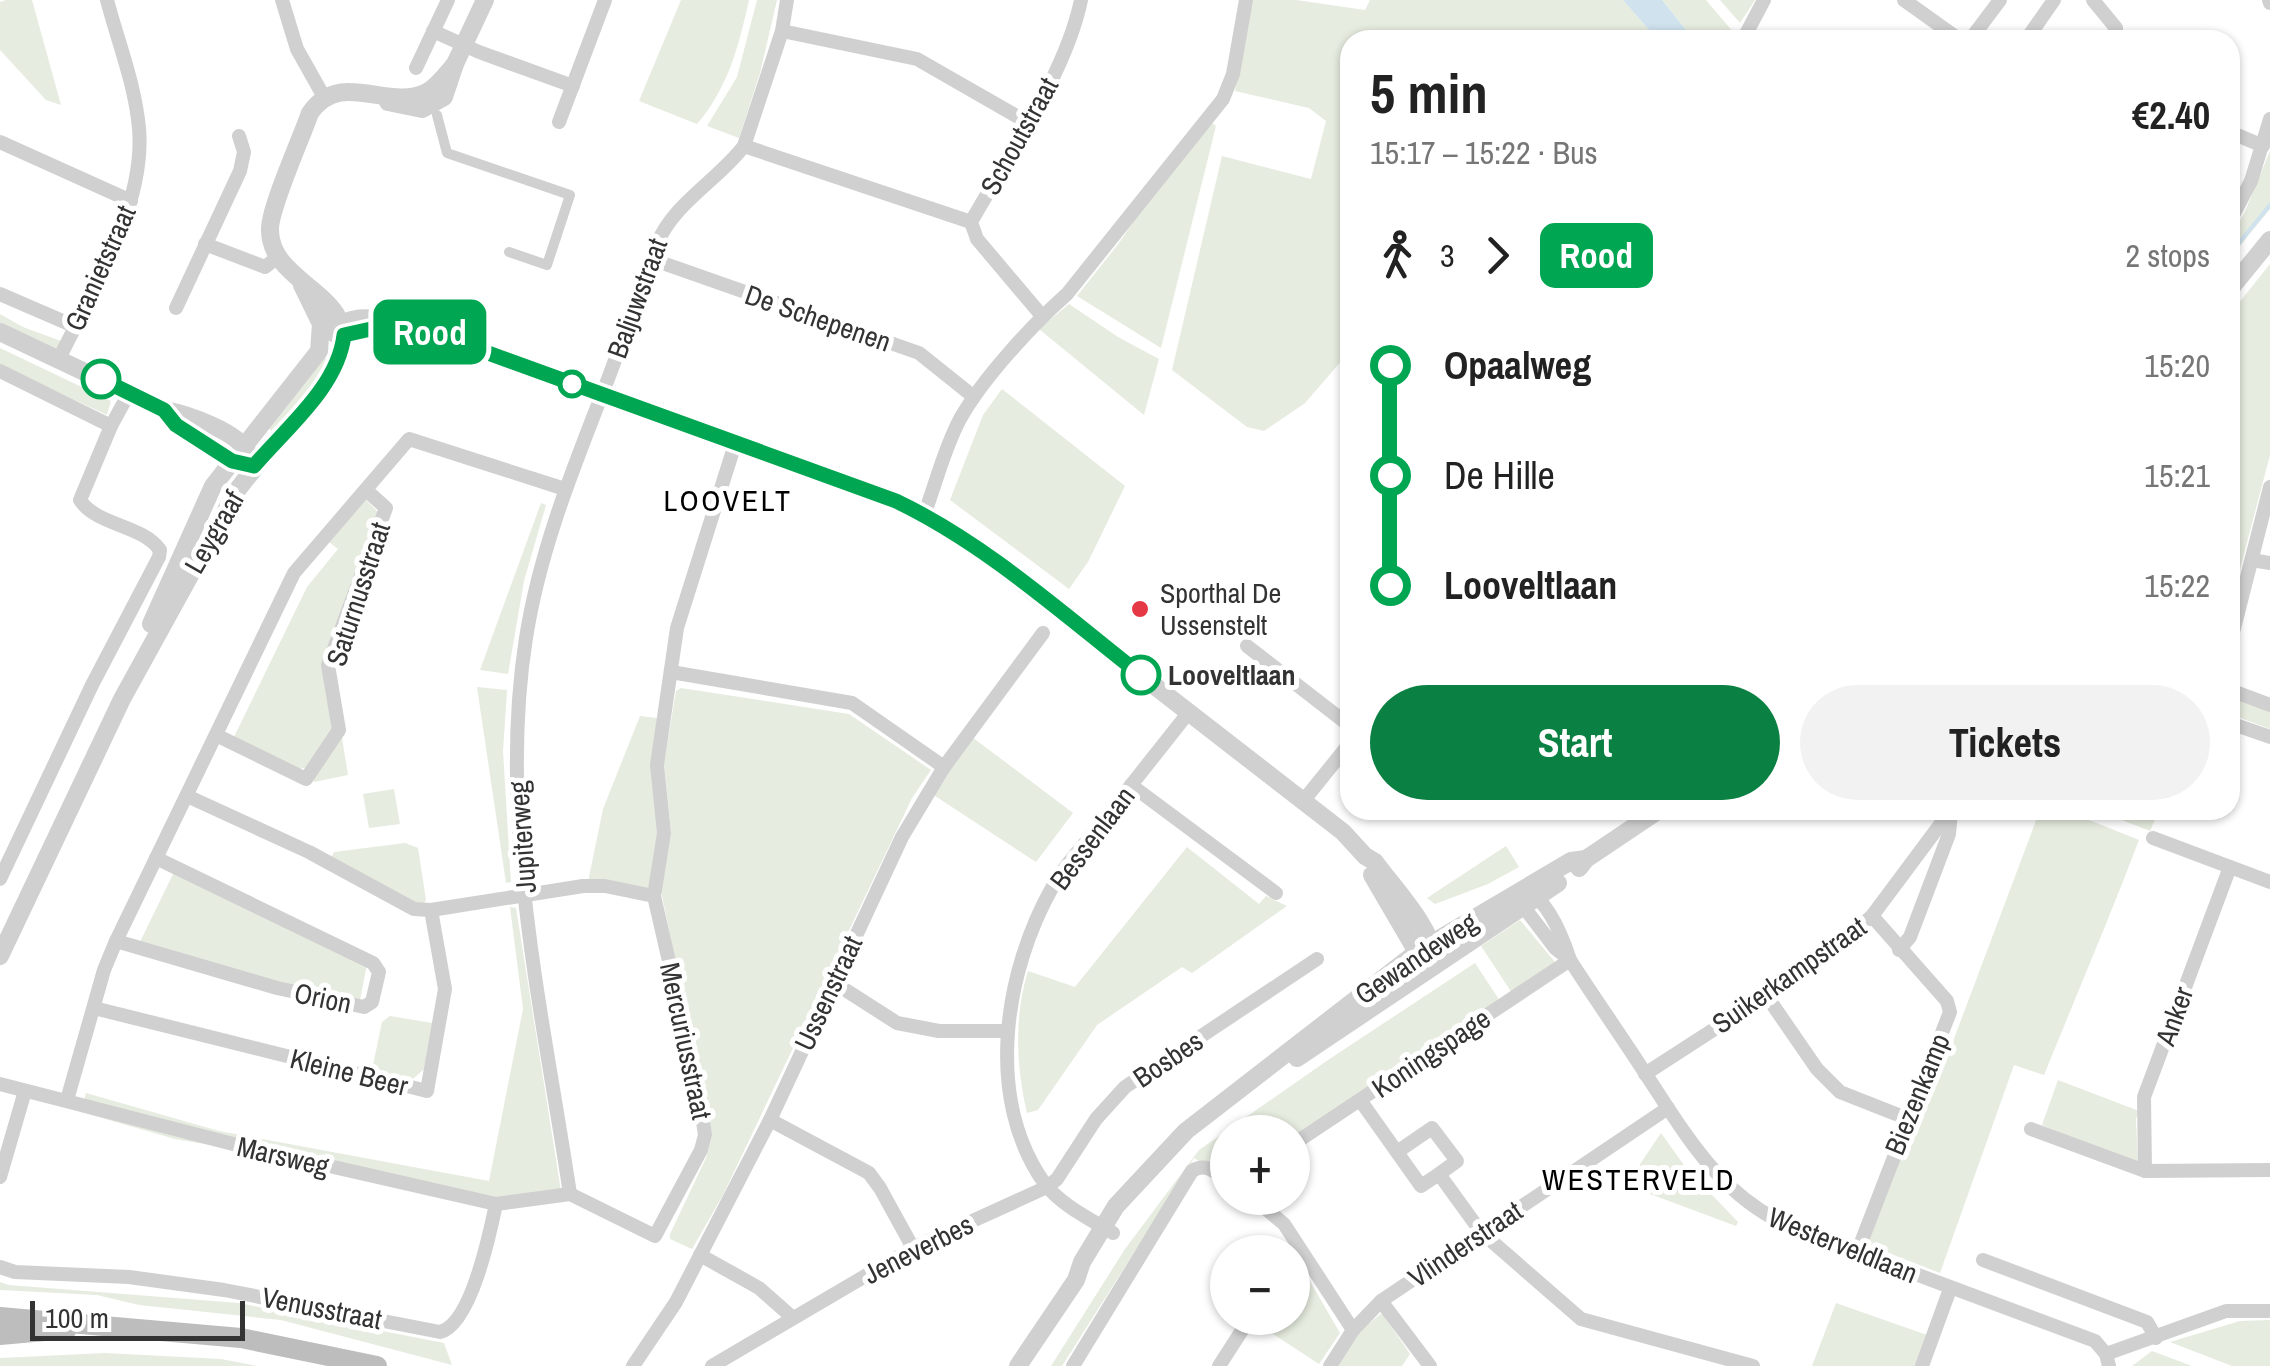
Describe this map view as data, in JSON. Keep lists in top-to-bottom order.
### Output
{
  "streets": {
    "street": [
      "Schoutstraat",
      "Granietstraat",
      "Baljuwstraat",
      "De Schepenen",
      "Leygraaf",
      "Saturnusstraat",
      "Jupiterweg",
      "Bessenlaan",
      "Gewandeweg",
      "Suikerkampstraat",
      "Ussenstraat",
      "Orion",
      "Anker",
      "Mercuriusstraat",
      "Koningspage",
      "Bosbes",
      "Kleine Beer",
      "Biezenkamp",
      "Marsweg",
      "Vlinderstraat",
      "Westerveldlaan",
      "Jeneverbes",
      "Venusstraat"
    ]
  },
  "crossings": [
    ["Baljuwstraat", "De Schepenen"],
    ["Baljuwstraat", "Jupiterweg"],
    ["Saturnusstraat", "Jupiterweg"],
    ["Saturnusstraat", "Orion"],
    ["Saturnusstraat", "Kleine Beer"],
    ["Saturnusstraat", "Marsweg"],
    ["Jupiterweg", "Mercuriusstraat"],
    ["Jupiterweg", "Marsweg"],
    ["Bessenlaan", "Gewandeweg"],
    ["Bessenlaan", "Bosbes"],
    ["Bessenlaan", "Jeneverbes"],
    ["Gewandeweg", "Westerveldlaan"],
    ["Suikerkampstraat", "Biezenkamp"],
    ["Suikerkampstraat", "Westerveldlaan"],
    ["Mercuriusstraat", "Marsweg"],
    ["Koningspage", "Westerveldlaan"],
    ["Bosbes", "Jeneverbes"],
    ["Biezenkamp", "Westerveldlaan"],
    ["Marsweg", "Venusstraat"],
    ["Vlinderstraat", "Westerveldlaan"]
  ],
  "districts": ["LOOVELT", "WESTERVELD"],
  "places": ["Sporthal De Ussenstelt", "Looveltlaan"],
  "lines": ["bus line Rood"],
  "scale_bar": "100 m",
  "page": {
    "on_map": "Rood",
    "heading": ["5 min", "15:17 – 15:22 · Bus", "€2.40"],
    "legs": ["3", "Rood", "2 stops"],
    "list": [
      {
        "name": "Opaalweg",
        "value": "15:20"
      },
      {
        "name": "De Hille",
        "value": "15:21"
      },
      {
        "name": "Looveltlaan",
        "value": "15:22"
      }
    ],
    "buttons": ["Start", "Tickets"],
    "map_buttons": ["+", "−"],
    "scale": "100 m"
  }
}
